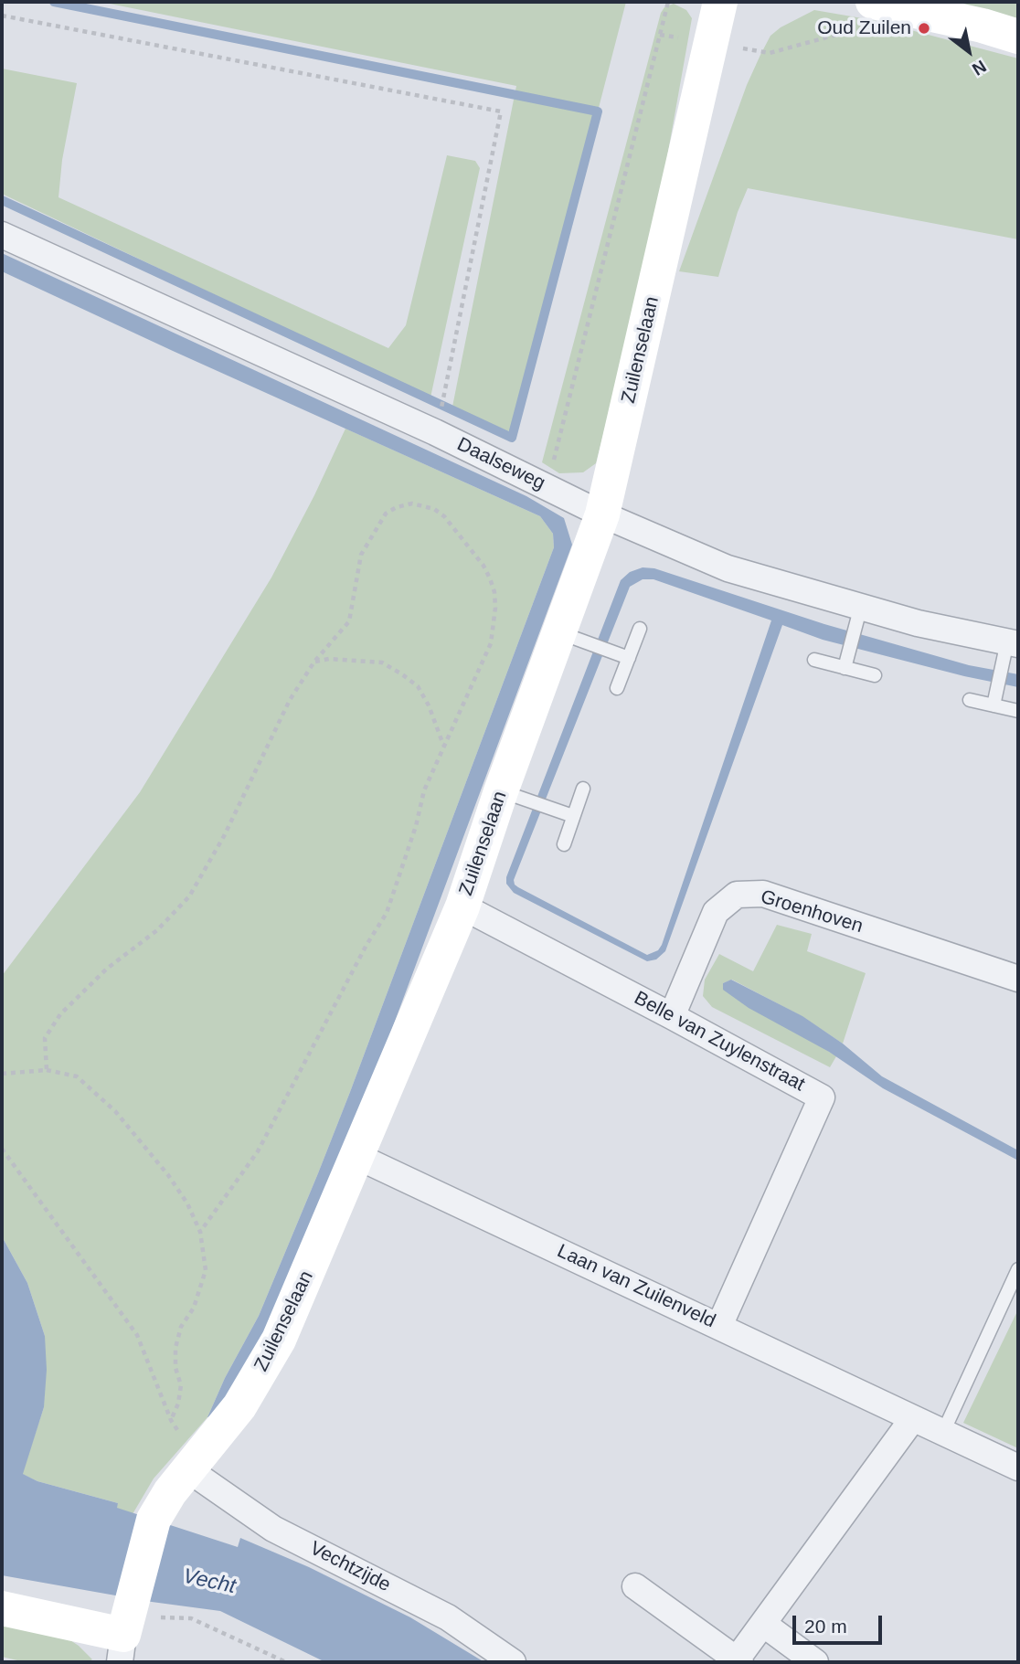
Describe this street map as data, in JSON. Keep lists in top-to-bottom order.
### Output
{
  "streets": {
    "street": [
      "Zuilenselaan",
      "Daalseweg",
      "Groenhoven",
      "Belle van Zuylenstraat",
      "Laan van Zuilenveld",
      "Vechtzijde"
    ]
  },
  "crossings": [
    ["Zuilenselaan", "Daalseweg"],
    ["Zuilenselaan", "Belle van Zuylenstraat"],
    ["Zuilenselaan", "Laan van Zuilenveld"],
    ["Zuilenselaan", "Vechtzijde"],
    ["Groenhoven", "Belle van Zuylenstraat"],
    ["Belle van Zuylenstraat", "Laan van Zuilenveld"]
  ],
  "water": ["Vecht"],
  "places": ["Oud Zuilen"],
  "scale_bar": "20 m",
  "north": "bottom right"
}
